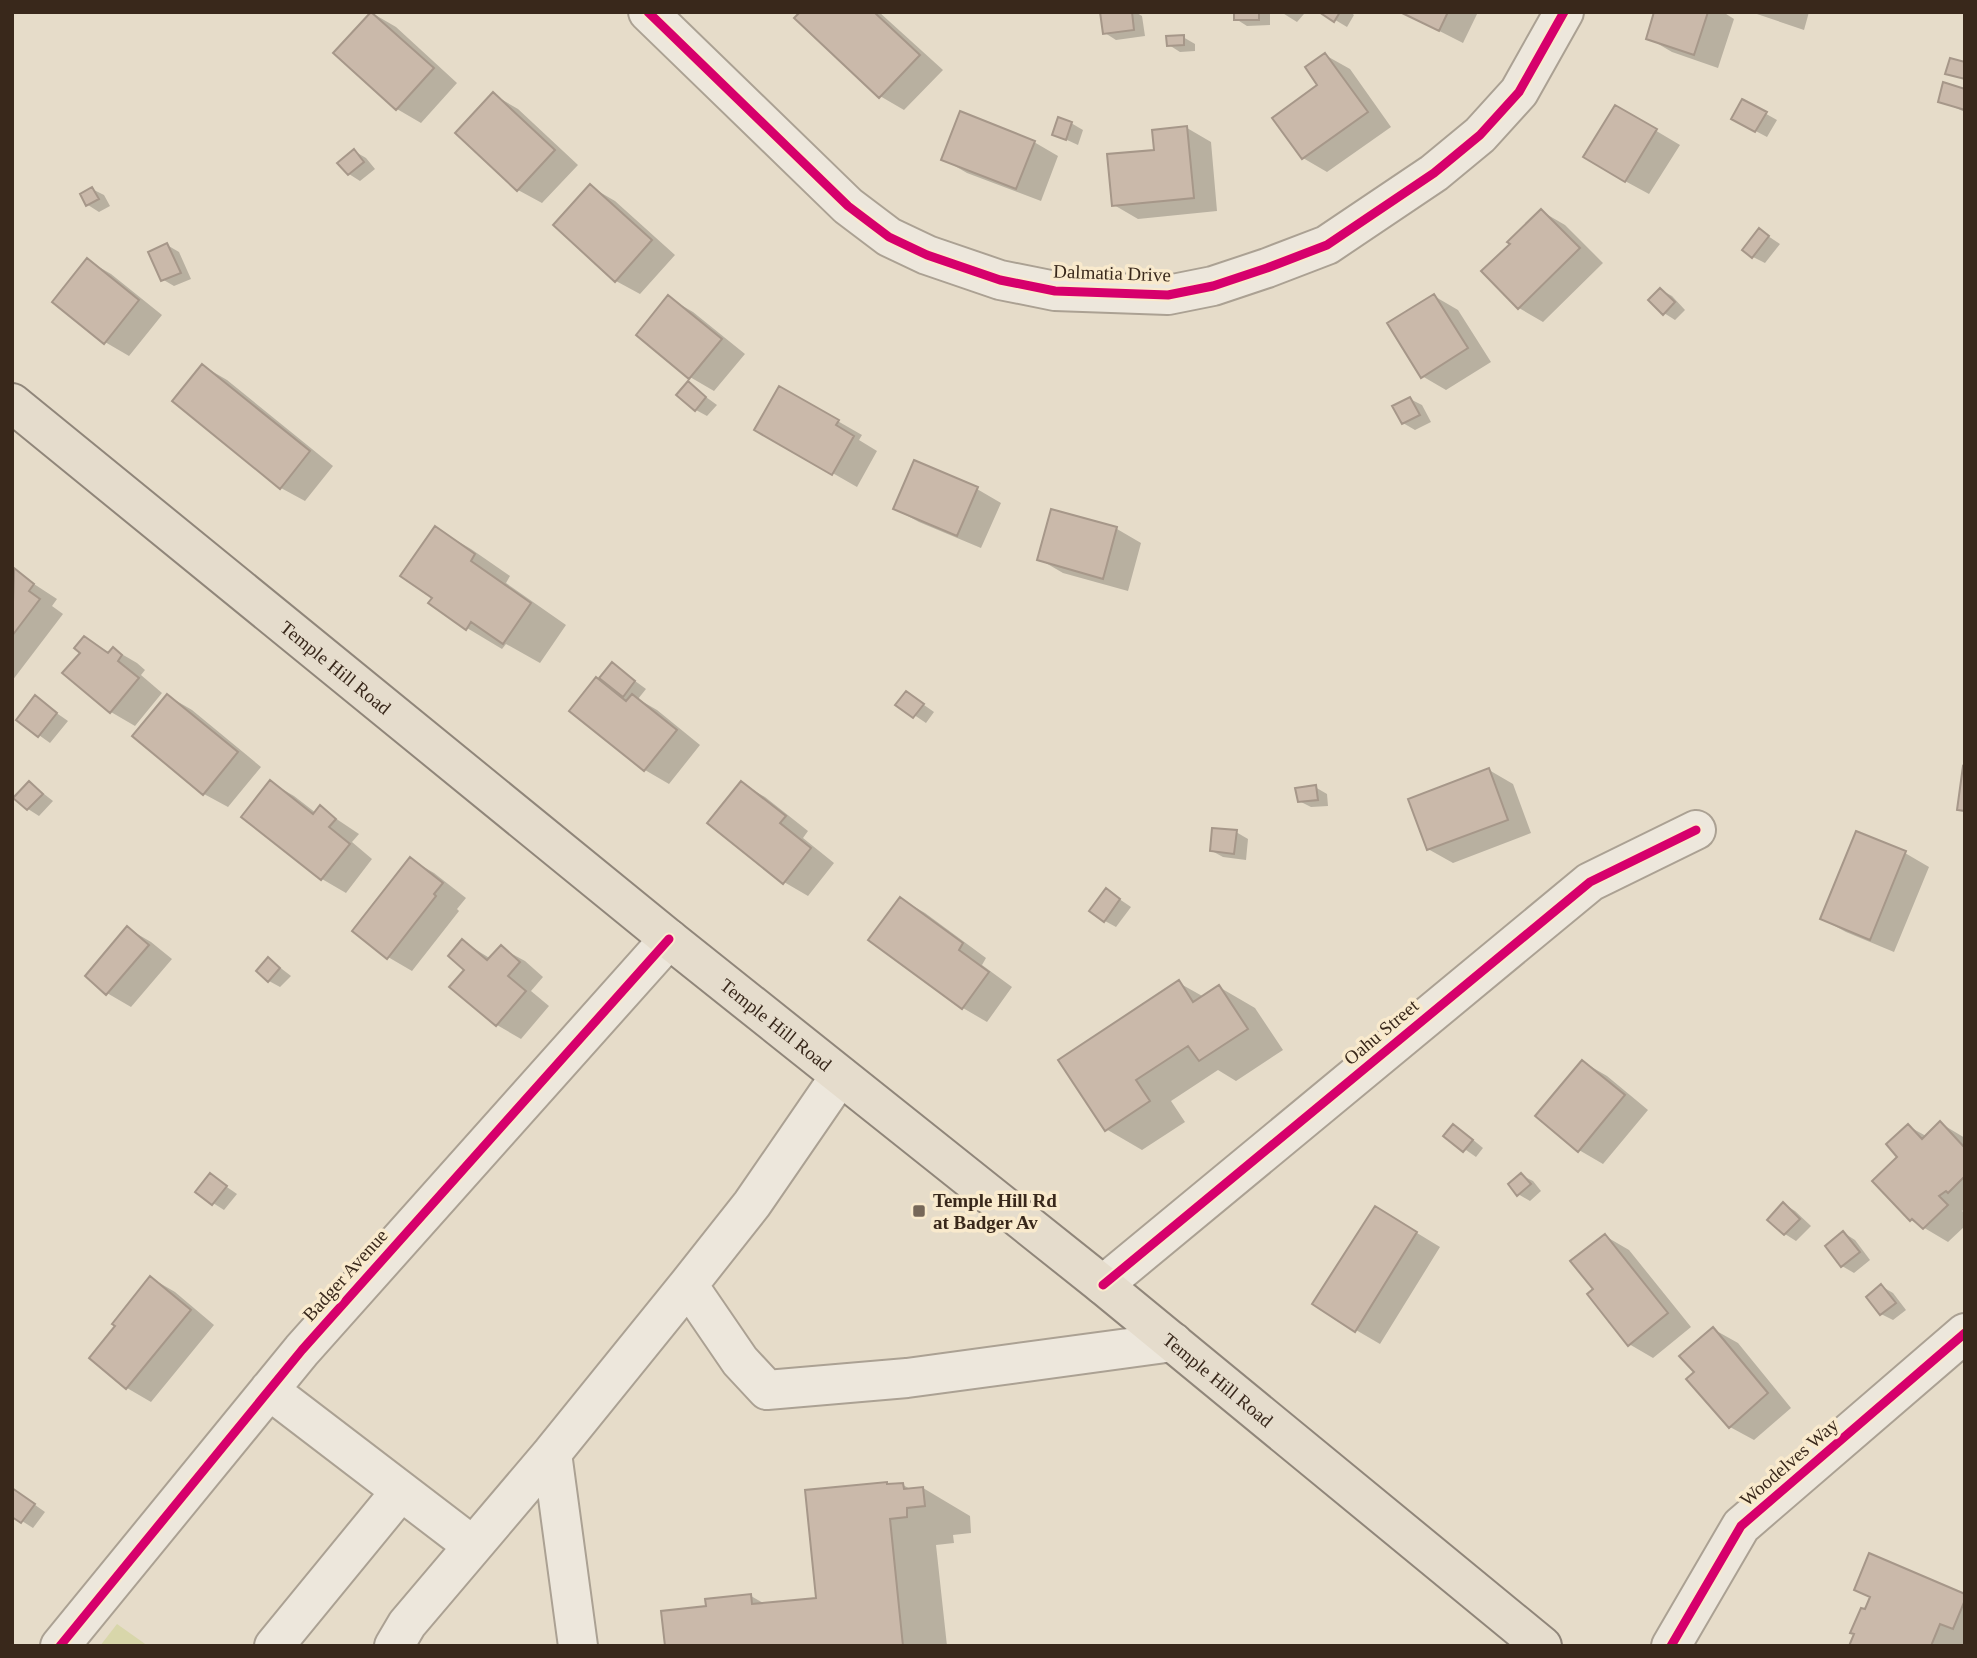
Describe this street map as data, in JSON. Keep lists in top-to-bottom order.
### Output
{
  "streets": {
    "main road": ["Temple Hill Road"],
    "street": [
      "Dalmatia Drive",
      "Oahu Street",
      "Badger Avenue",
      "Woodelves Way"
    ]
  },
  "crossings": [
    ["Temple Hill Road", "Oahu Street"],
    ["Temple Hill Road", "Badger Avenue"]
  ],
  "places": {
    "transit": ["Temple Hill Rd at Badger Av"]
  }
}
